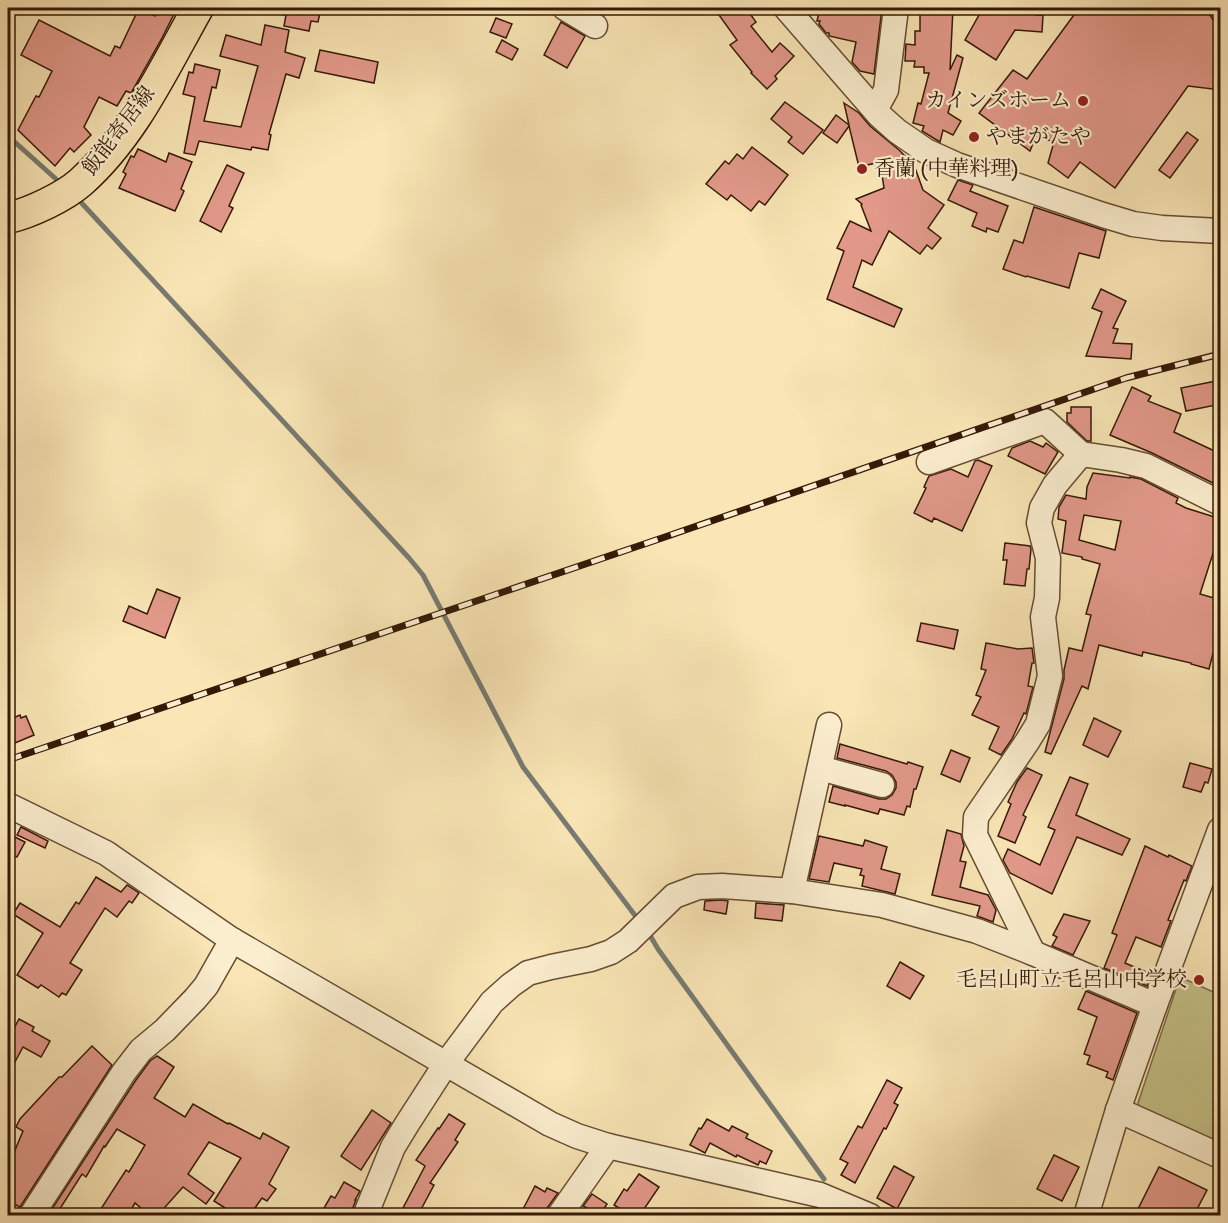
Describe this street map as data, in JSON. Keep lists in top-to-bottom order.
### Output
{
  "streets": {
    "main road": ["飯能寄居線"]
  },
  "places": [
    "カインズホーム",
    "やまがたや",
    "香蘭 (中華料理)",
    "毛呂山町立毛呂山中学校"
  ]
}
